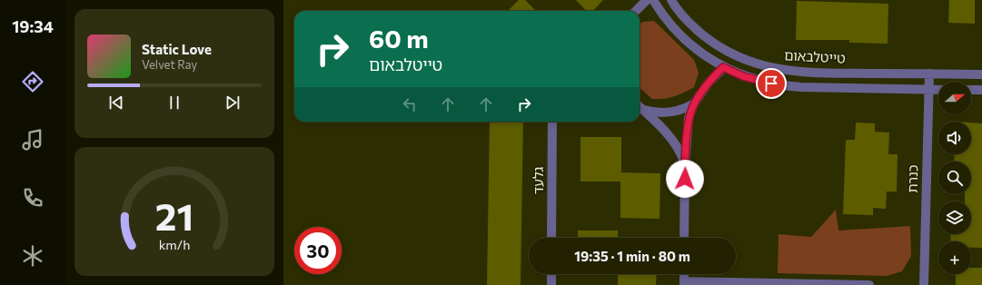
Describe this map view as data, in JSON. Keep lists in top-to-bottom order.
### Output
{
  "streets": {
    "street": ["טייטלבאום", "כנרת", "גלעד"]
  },
  "crossings": [
    ["טייטלבאום", "כנרת"]
  ],
  "north": "right",
  "page": {
    "tabs": "19:34",
    "turn": ["60 m", "טייטלבאום"],
    "song": ["Static Love", "Velvet Ray"],
    "map_buttons": "+",
    "limit": "30",
    "trip": "19:35 · 1 min · 80 m",
    "gauge": ["21", "km/h"]
  }
}
